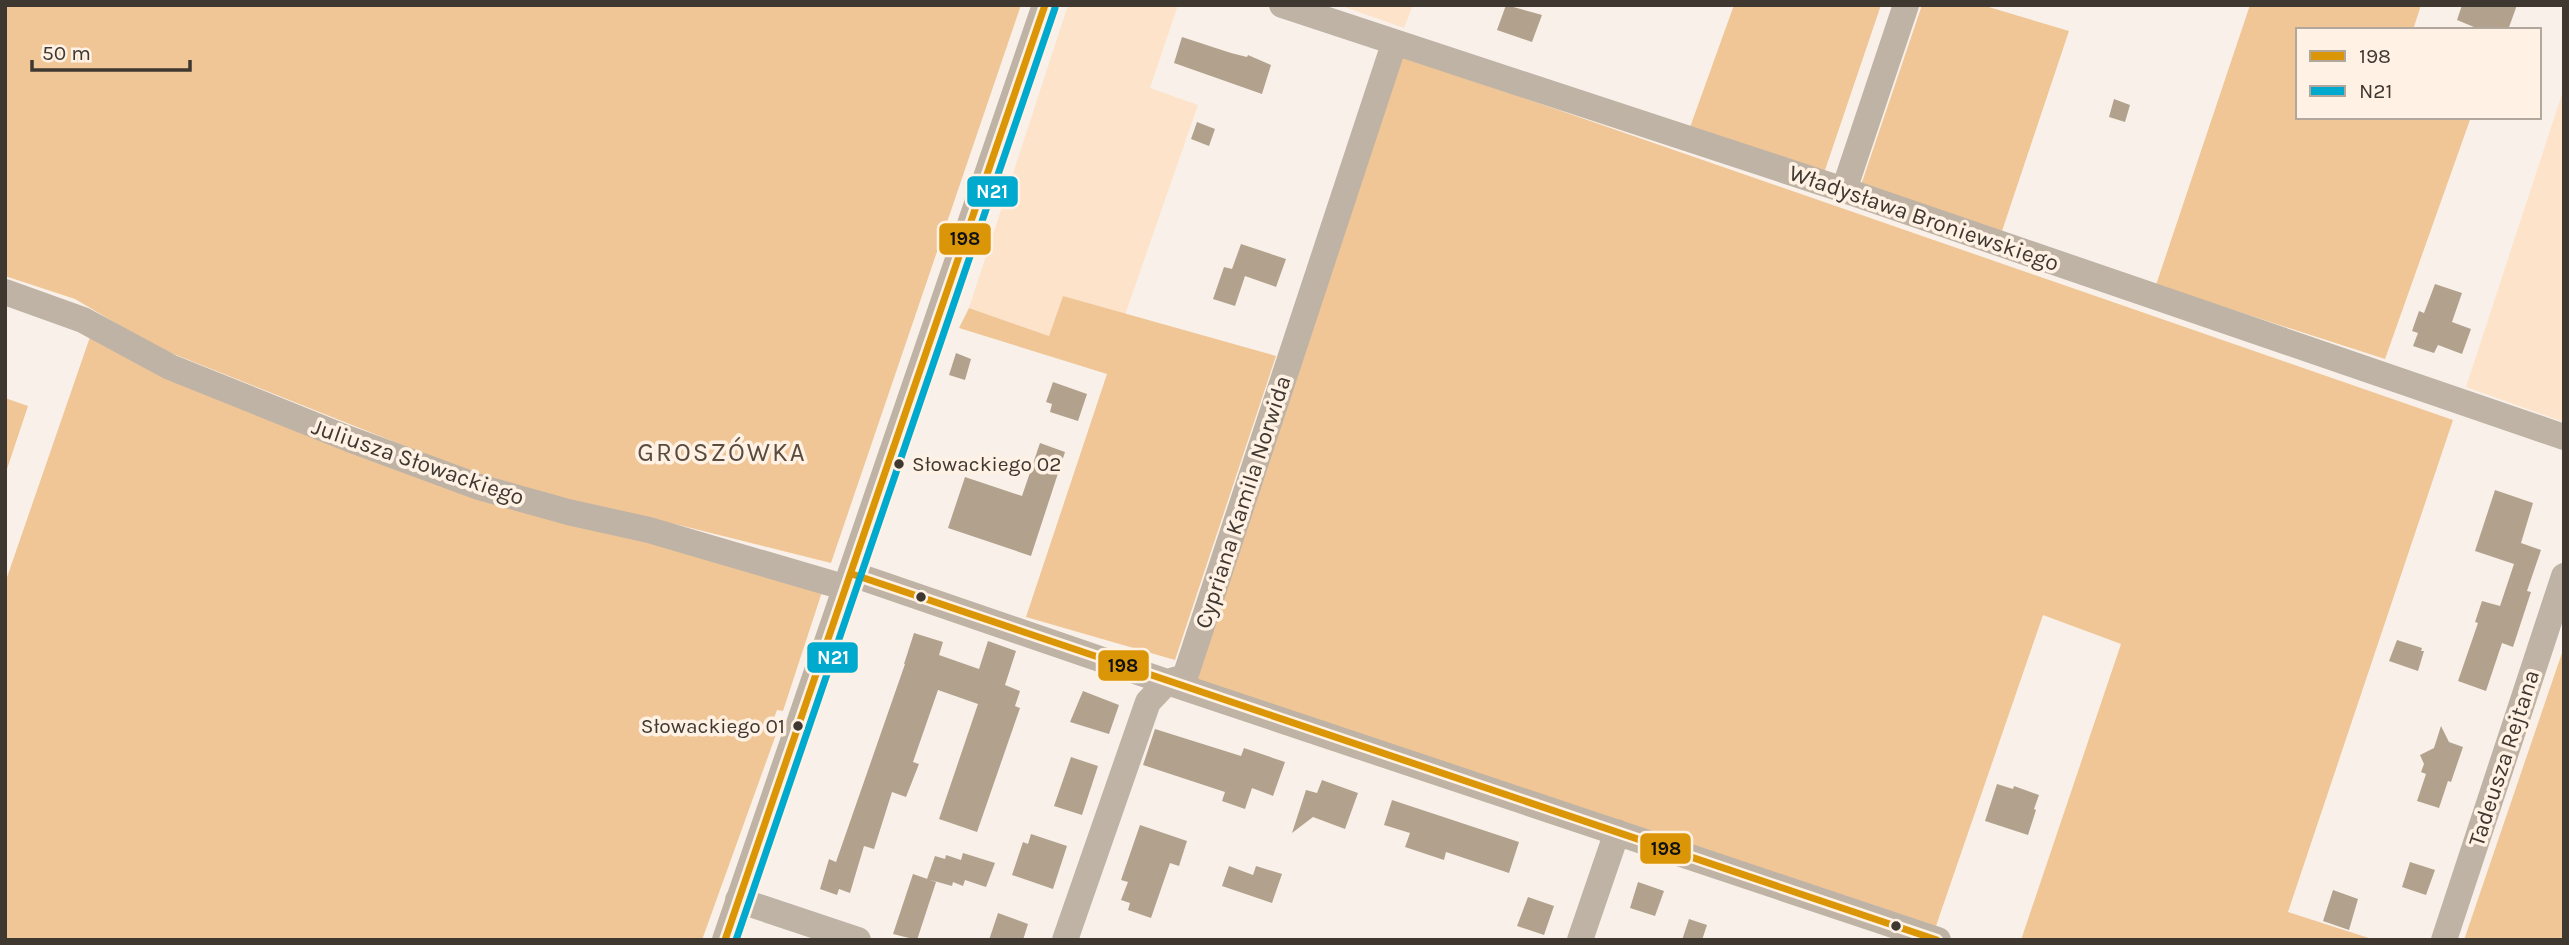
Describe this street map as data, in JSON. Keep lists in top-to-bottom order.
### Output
{
  "streets": {
    "street": [
      "Władysława Broniewskiego",
      "Juliusza Słowackiego",
      "Cypriana Kamila Norwida",
      "Tadeusza Rejtana"
    ]
  },
  "crossings": [
    ["Władysława Broniewskiego", "Cypriana Kamila Norwida"],
    ["Juliusza Słowackiego", "Cypriana Kamila Norwida"]
  ],
  "districts": ["GROSZÓWKA"],
  "places": ["Słowackiego 02", "Słowackiego 01"],
  "lines": ["transit line 198", "transit line N21"],
  "legend": ["198", "N21"],
  "scale_bar": "50 m"
}
